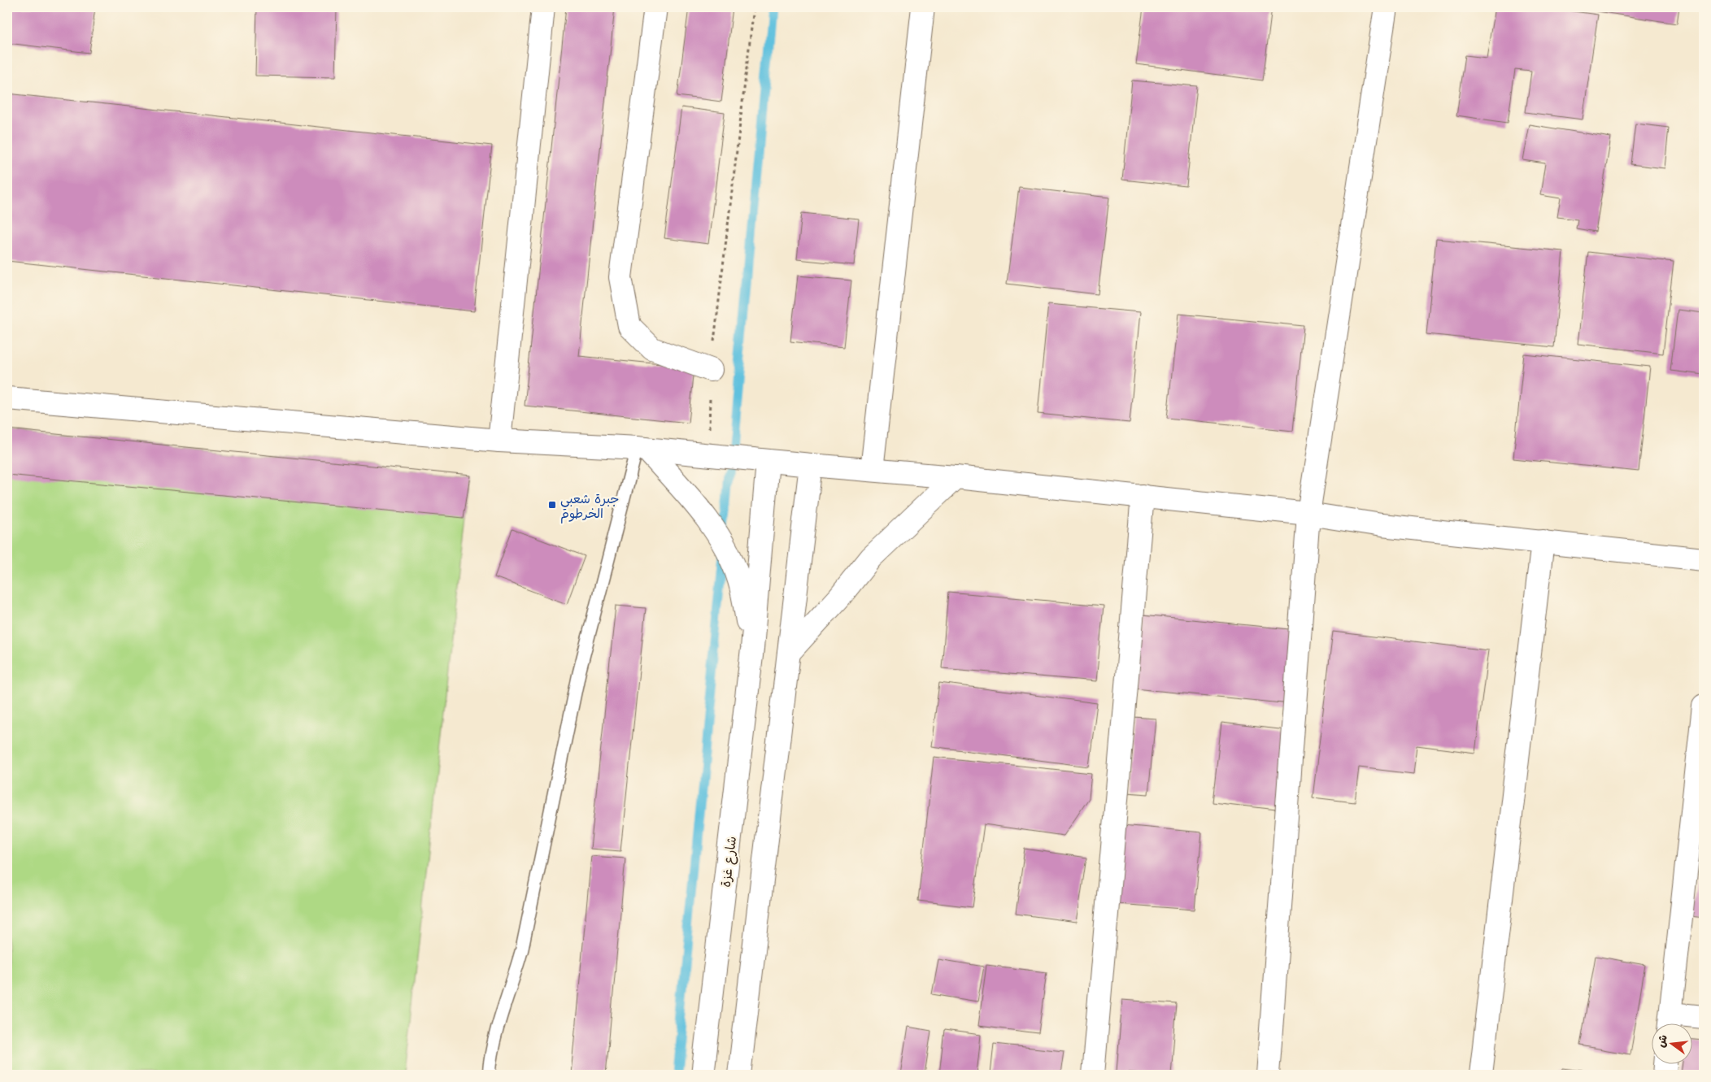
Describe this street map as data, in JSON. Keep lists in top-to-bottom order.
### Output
{
  "streets": {
    "street": ["شارع غزة"]
  },
  "places": {
    "transit": ["جبرة شعبي الخرطوم"]
  },
  "north": "left"
}
